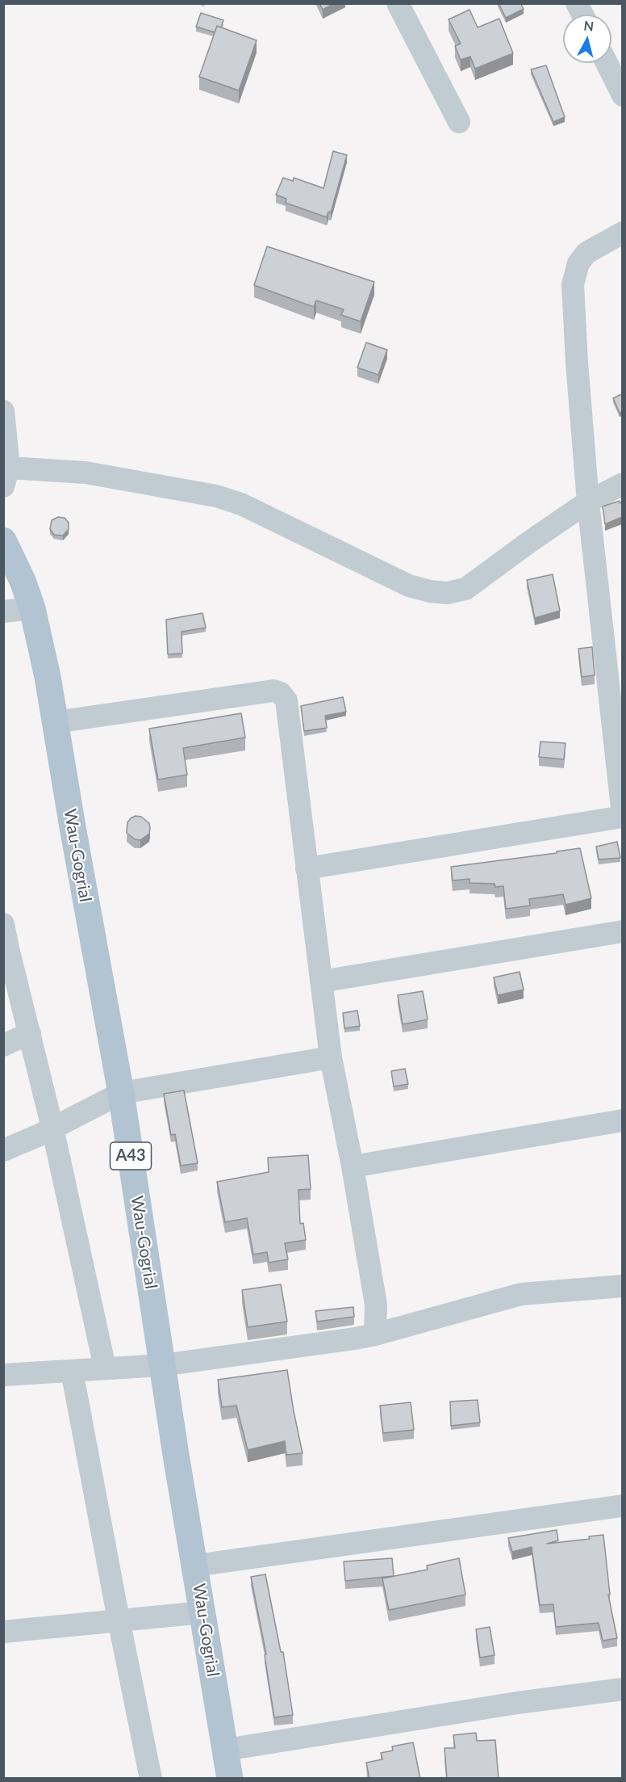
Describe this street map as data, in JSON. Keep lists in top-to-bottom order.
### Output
{
  "streets": {
    "main road": ["Wau-Gogrial", "A43"]
  },
  "north": "top"
}
